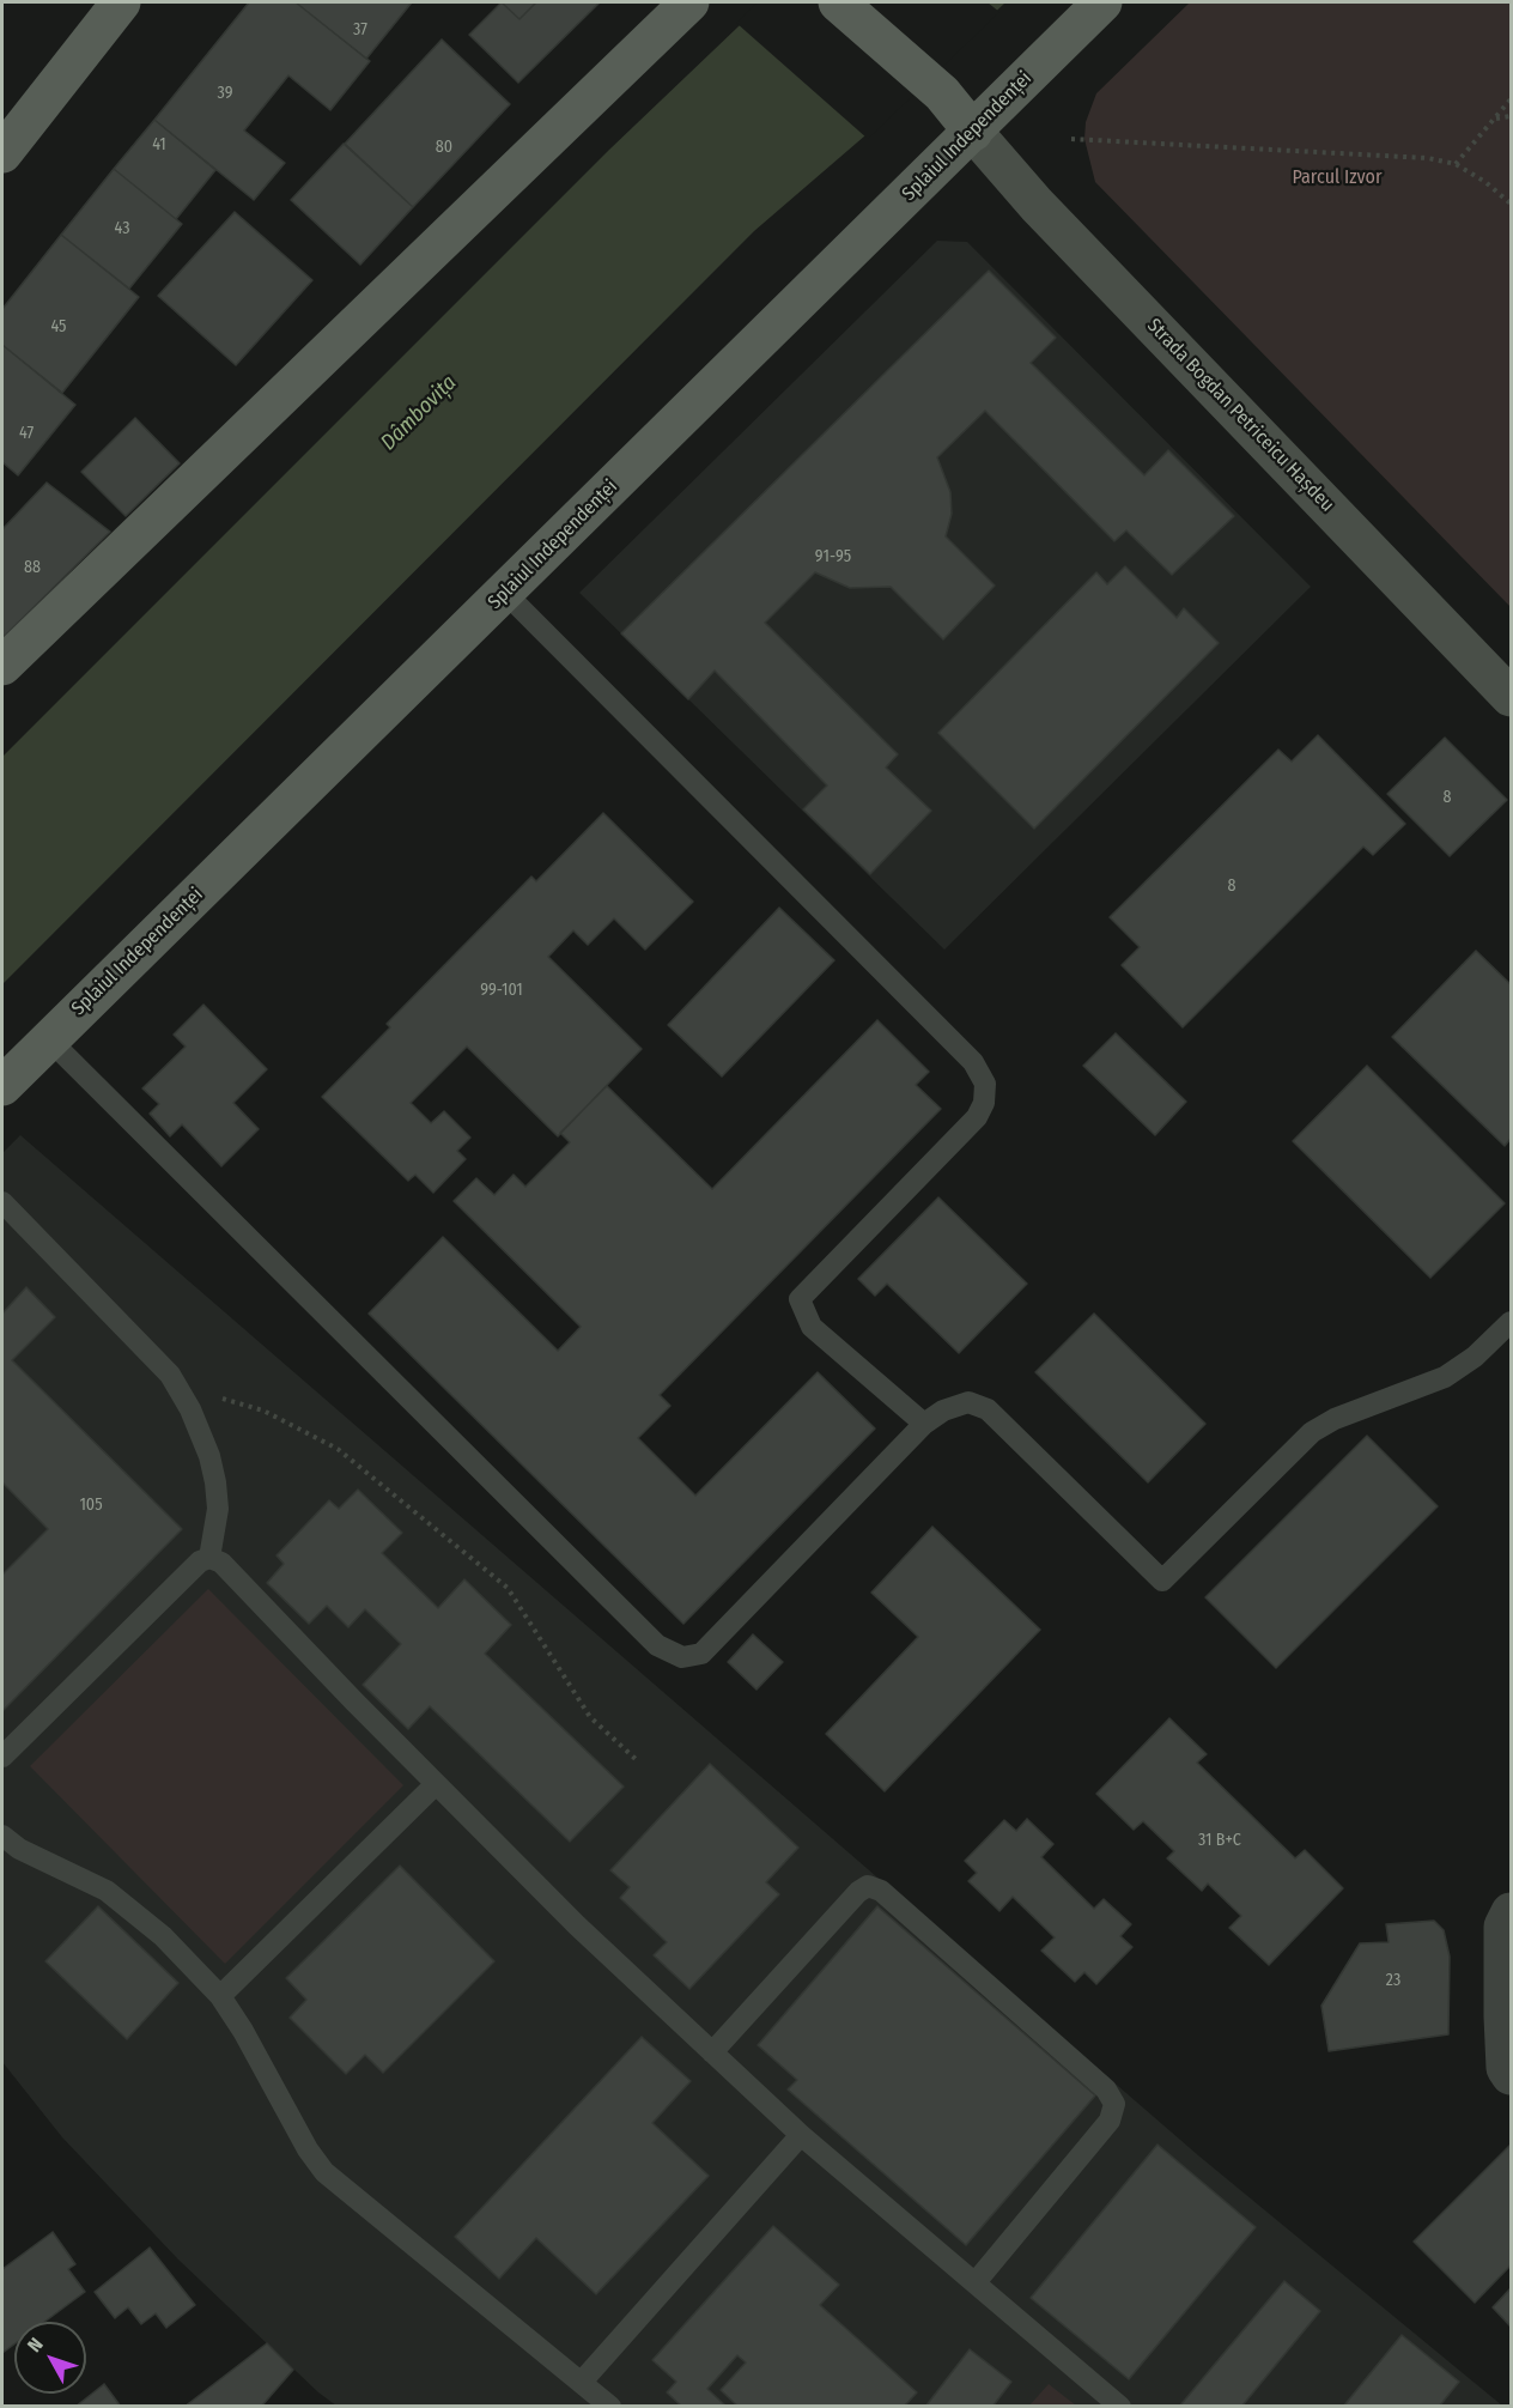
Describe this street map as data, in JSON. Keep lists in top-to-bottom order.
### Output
{
  "streets": {
    "main road": ["Splaiul Independenței", "Strada Bogdan Petriceicu Hașdeu"]
  },
  "crossings": [
    ["Splaiul Independenței", "Strada Bogdan Petriceicu Hașdeu"]
  ],
  "water": ["Dâmbovița"],
  "parks": ["Parcul Izvor"],
  "house_numbers": [
    "37",
    "39",
    "41",
    "80",
    "43",
    "45",
    "47",
    "91-95",
    "88",
    "8",
    "8",
    "99-101",
    "105",
    "31 B+C",
    "23"
  ],
  "north": "top left"
}
